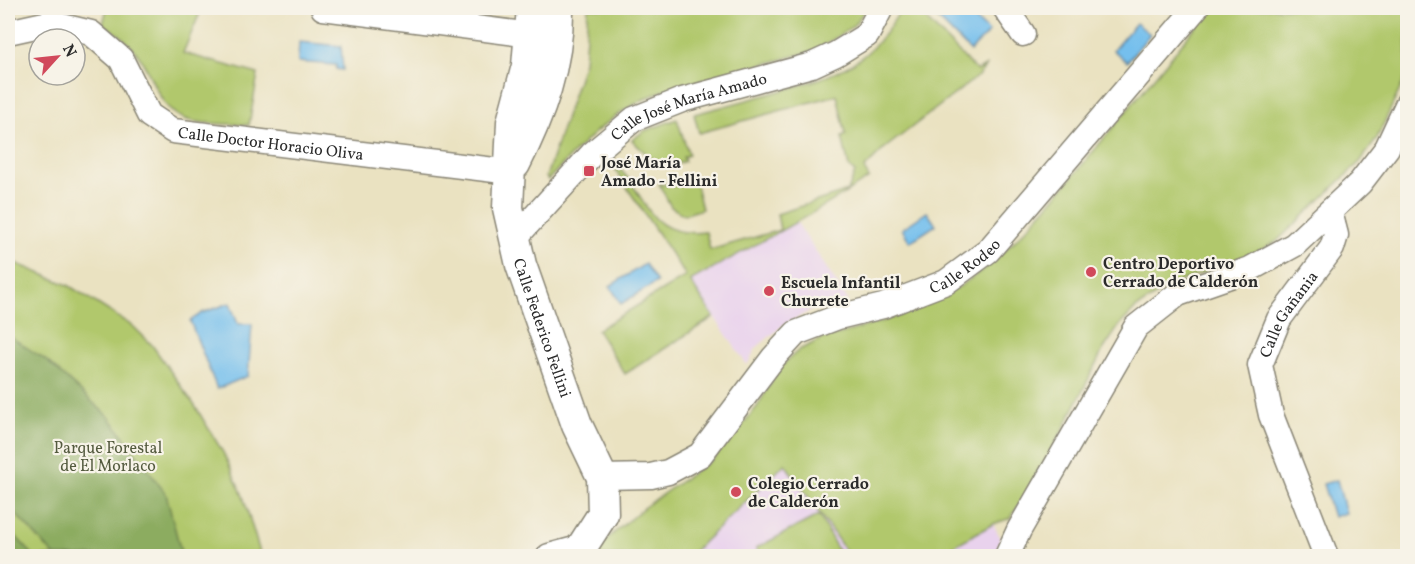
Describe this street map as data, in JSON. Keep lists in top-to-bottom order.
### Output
{
  "streets": {
    "street": [
      "Calle José María Amado",
      "Calle Doctor Horacio Oliva",
      "Calle Rodeo",
      "Calle Gañania",
      "Calle Federico Fellini"
    ]
  },
  "crossings": [
    ["Calle José María Amado", "Calle Federico Fellini"],
    ["Calle Doctor Horacio Oliva", "Calle Federico Fellini"],
    ["Calle Rodeo", "Calle Federico Fellini"]
  ],
  "parks": ["Parque Forestal de El Morlaco"],
  "places": {
    "transit": ["José María Amado - Fellini"],
    "other": ["Centro Deportivo Cerrado de Calderón", "Escuela Infantil Churrete", "Colegio Cerrado de Calderón"]
  },
  "north": "top right"
}
